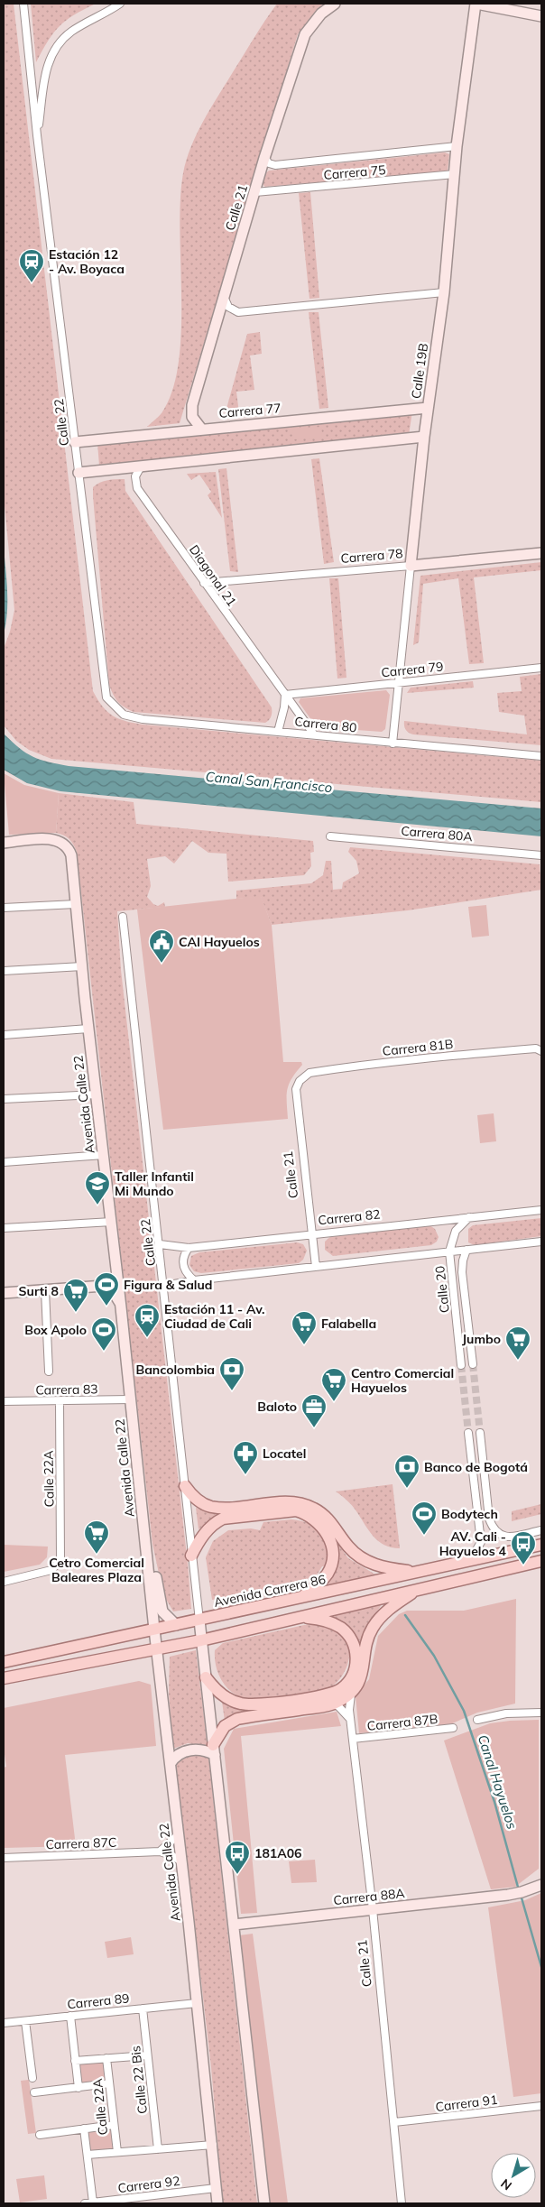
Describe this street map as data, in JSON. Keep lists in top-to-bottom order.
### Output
{
  "streets": {
    "main road": ["Avenida Carrera 86"],
    "street": [
      "Carrera 75",
      "Calle 21",
      "Calle 19B",
      "Carrera 77",
      "Calle 22",
      "Carrera 78",
      "Diagonal 21",
      "Carrera 79",
      "Carrera 80",
      "Carrera 80A",
      "Carrera 81B",
      "Avenida Calle 22",
      "Carrera 82",
      "Calle 20",
      "Carrera 83",
      "Calle 22A",
      "Carrera 87B",
      "Carrera 87C",
      "Carrera 88A",
      "Carrera 89",
      "Calle 22 Bis",
      "Carrera 91",
      "Carrera 92"
    ]
  },
  "crossings": [
    ["Carrera 75", "Calle 21"],
    ["Carrera 75", "Calle 19B"],
    ["Calle 21", "Carrera 77"],
    ["Calle 21", "Carrera 81B"],
    ["Calle 21", "Carrera 82"],
    ["Calle 21", "Carrera 87B"],
    ["Calle 21", "Carrera 88A"],
    ["Calle 21", "Carrera 91"],
    ["Calle 19B", "Carrera 77"],
    ["Calle 19B", "Carrera 78"],
    ["Calle 19B", "Carrera 79"],
    ["Calle 19B", "Carrera 80"],
    ["Carrera 77", "Calle 22"],
    ["Calle 22", "Carrera 80"],
    ["Calle 22", "Carrera 82"],
    ["Calle 22", "Avenida Carrera 86"],
    ["Carrera 78", "Diagonal 21"],
    ["Diagonal 21", "Carrera 79"],
    ["Avenida Calle 22", "Carrera 83"],
    ["Avenida Calle 22", "Avenida Carrera 86"],
    ["Avenida Calle 22", "Carrera 87C"],
    ["Avenida Calle 22", "Carrera 89"],
    ["Avenida Calle 22", "Carrera 92"],
    ["Carrera 82", "Calle 20"],
    ["Carrera 83", "Calle 22A"],
    ["Carrera 89", "Calle 22 Bis"]
  ],
  "water": ["Canal San Francisco", "Canal Hayuelos"],
  "places": {
    "station": ["Estación 12 - Av. Boyaca", "Estación 11 - Av. Ciudad de Cali"],
    "public building": ["CAI Hayuelos"],
    "school or university": ["Taller Infantil Mi Mundo"],
    "sports": ["Figura & Salud", "Box Apolo", "Bodytech"],
    "supermarket": [
      "Surti 8",
      "Falabella",
      "Jumbo",
      "Centro Comercial Hayuelos",
      "Cetro Comercial Baleares Plaza"
    ],
    "bank": ["Bancolombia", "Banco de Bogotá"],
    "office": ["Baloto"],
    "pharmacy": ["Locatel"],
    "bus stop": ["AV. Cali - Hayuelos 4", "181A06"]
  },
  "north": "bottom left"
}
